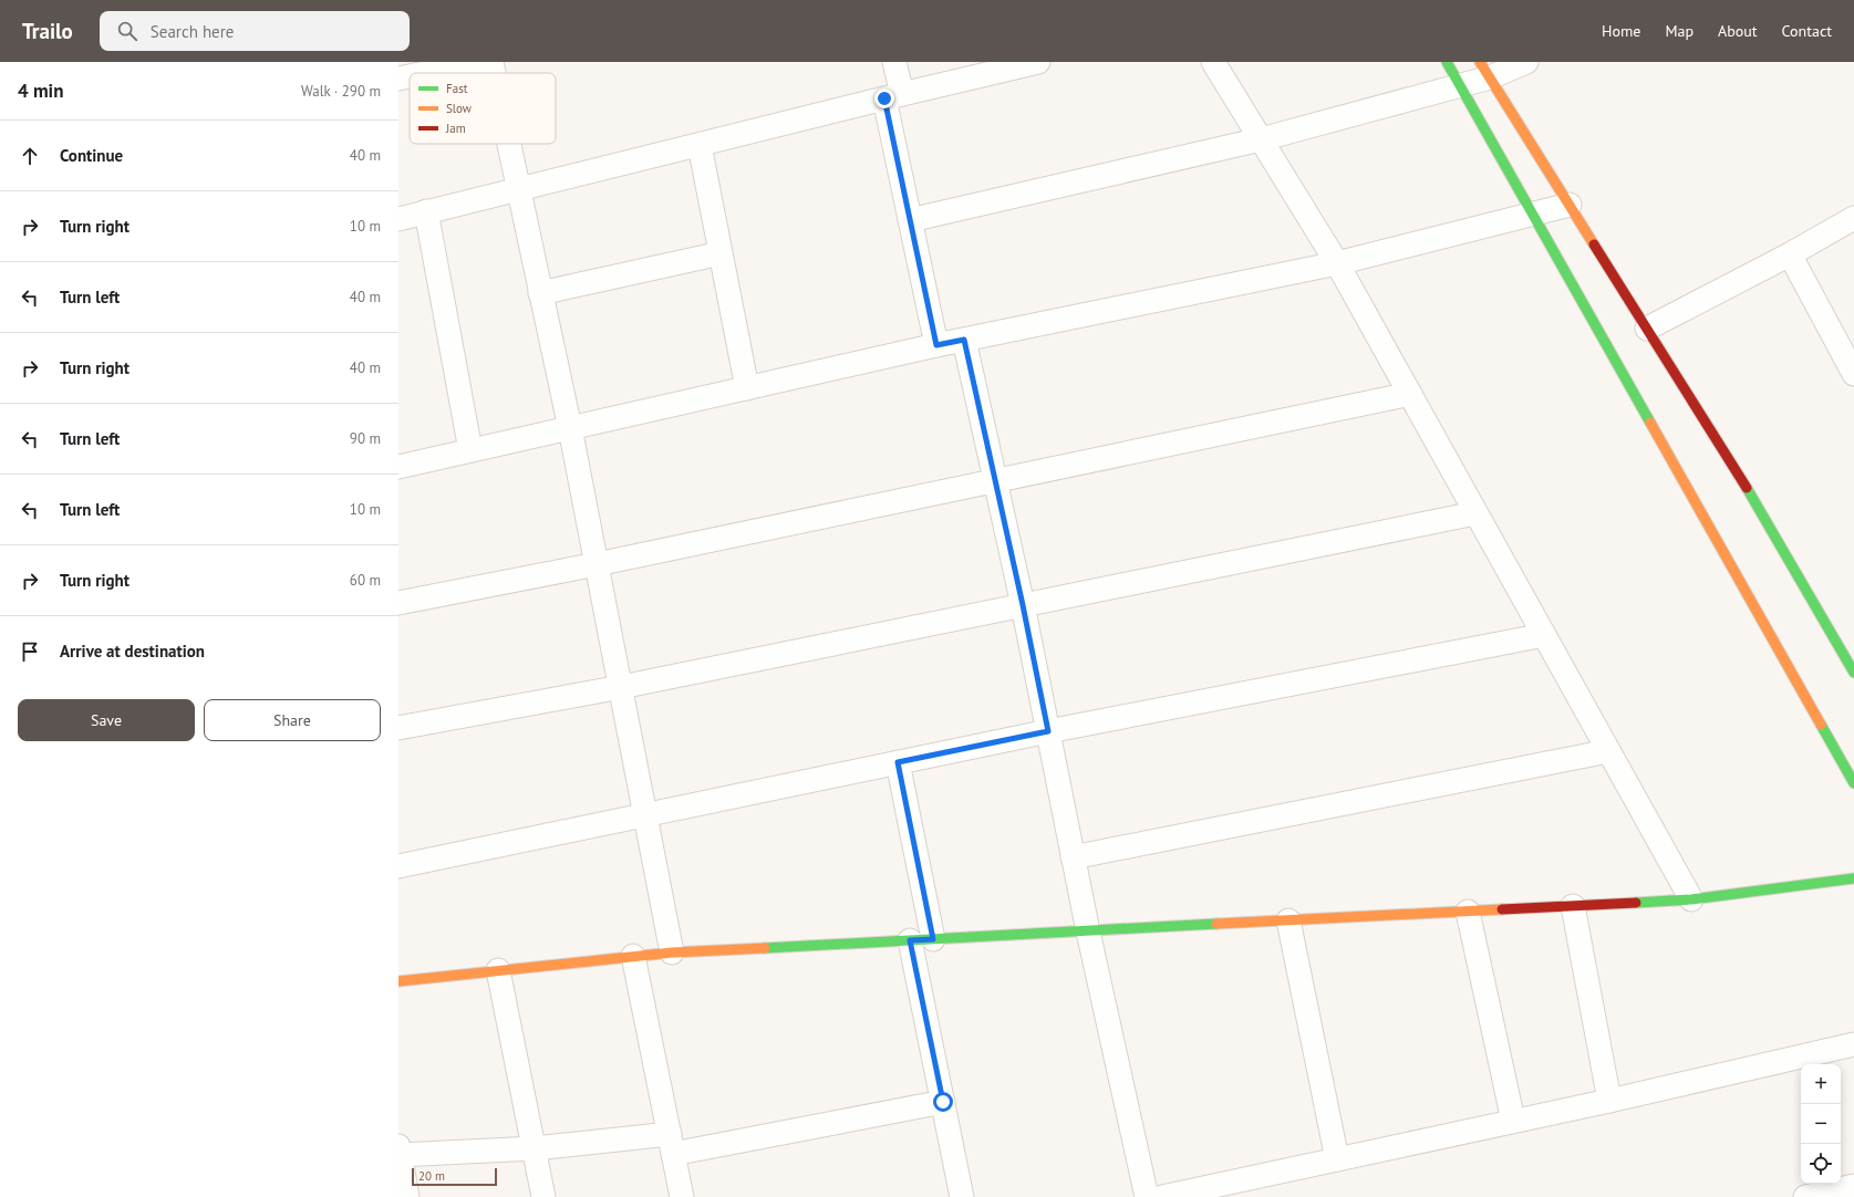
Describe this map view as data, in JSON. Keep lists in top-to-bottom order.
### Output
{
  "legend": ["Fast", "Slow", "Jam"],
  "scale_bar": "20 m",
  "page": {
    "header": "Trailo",
    "search": "Search here",
    "nav": [
      "Home",
      "Map",
      "About",
      "Contact"
    ],
    "heading": ["4 min", "Walk · 290 m"],
    "list": [
      ["Continue", "40 m"],
      ["Turn right", "10 m"],
      ["Turn left", "40 m"],
      ["Turn right", "40 m"],
      ["Turn left", "90 m"],
      ["Turn left", "10 m"],
      ["Turn right", "60 m"],
      "Arrive at destination"
    ],
    "buttons": ["Save", "Share"],
    "map_buttons": ["+", "−"],
    "scale": "20 m"
  }
}
